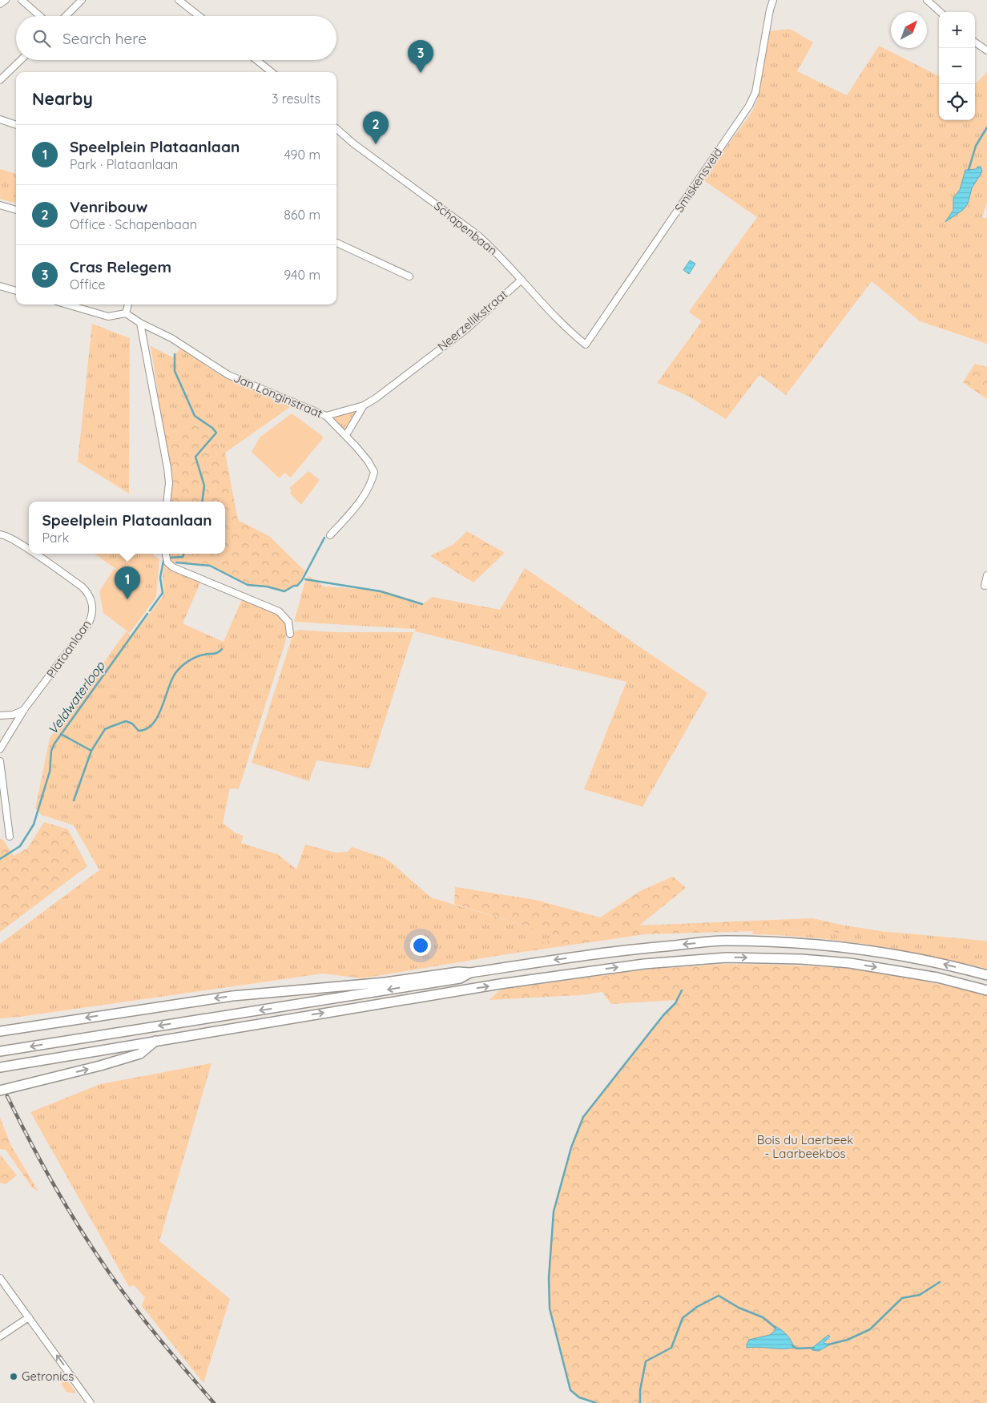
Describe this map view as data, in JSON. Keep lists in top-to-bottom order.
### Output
{
  "streets": {
    "street": [
      "Smiskensveld",
      "Schapenbaan",
      "Neerzellikstraat",
      "Jan Longinstraat",
      "Plataanlaan"
    ]
  },
  "crossings": [
    ["Smiskensveld", "Schapenbaan"],
    ["Schapenbaan", "Neerzellikstraat"]
  ],
  "water": ["Veldwaterloop"],
  "parks": ["Bois du Laerbeek - Laarbeekbos"],
  "places": ["Getronics"],
  "north": "top right",
  "page": {
    "map_buttons": ["+", "−"],
    "search": "Search here",
    "pins": ["3", "2", "1"],
    "heading": ["Nearby", "3 results"],
    "list": [
      {
        "mark": "1",
        "name": "Speelplein Plataanlaan",
        "note": "Park · Plataanlaan",
        "value": "490 m"
      },
      {
        "mark": "2",
        "name": "Venribouw",
        "note": "Office · Schapenbaan",
        "value": "860 m"
      },
      {
        "mark": "3",
        "name": "Cras Relegem",
        "note": "Office",
        "value": "940 m"
      }
    ],
    "popup": ["Speelplein Plataanlaan", "Park"]
  }
}
